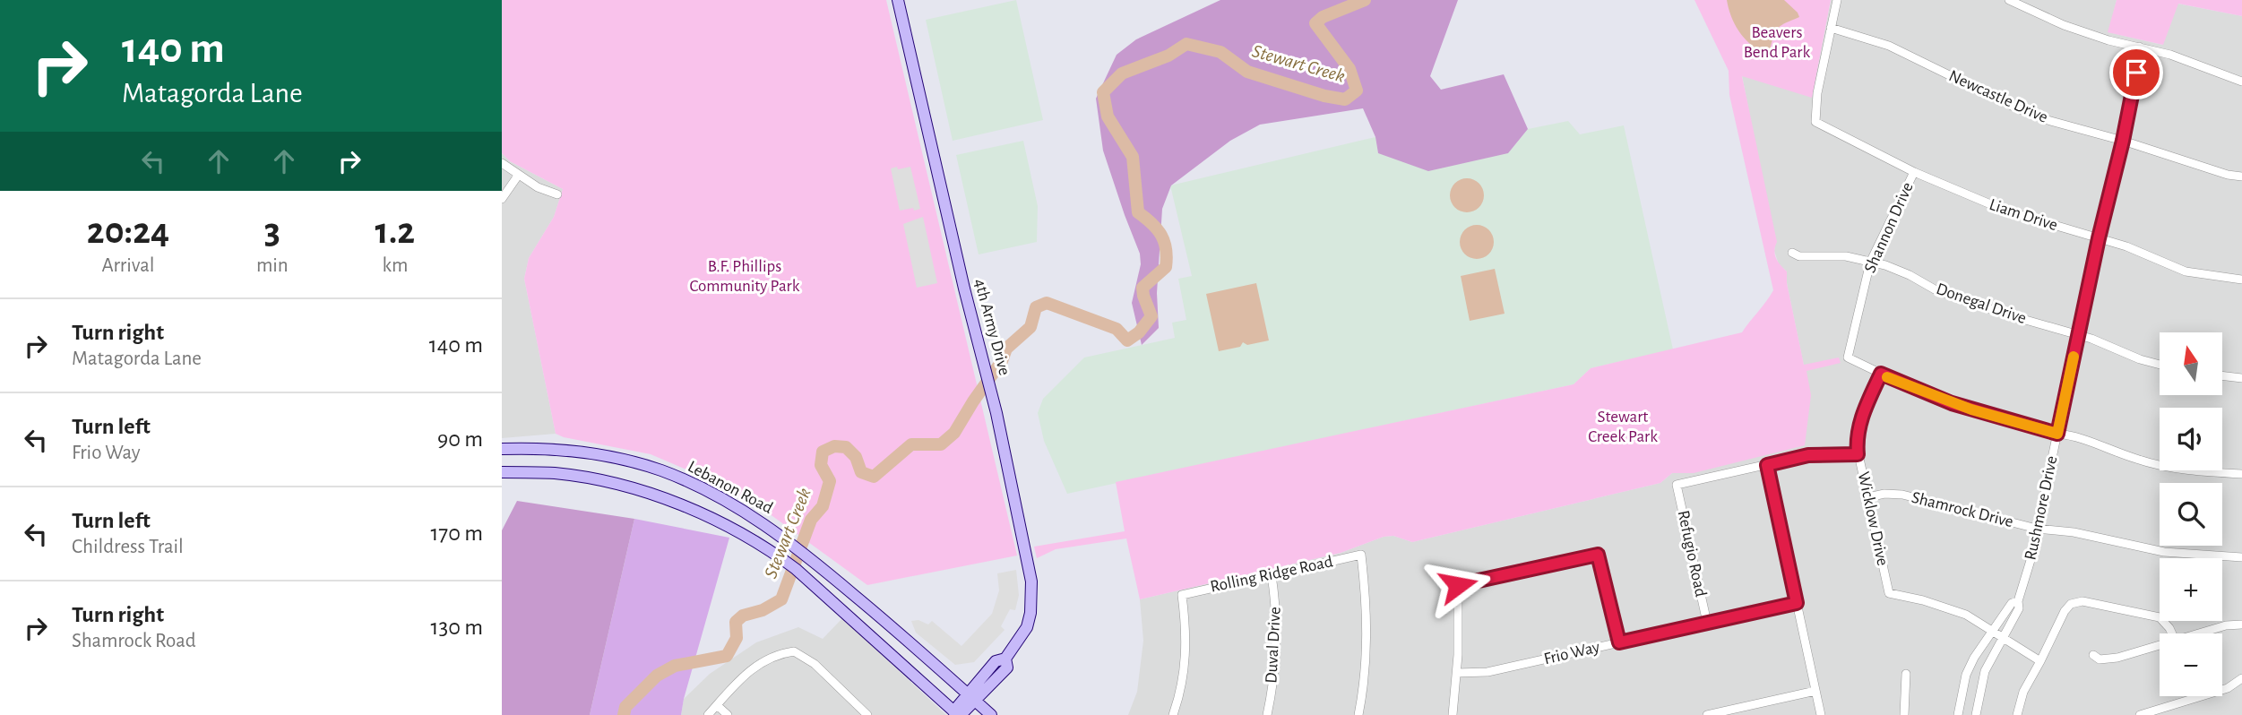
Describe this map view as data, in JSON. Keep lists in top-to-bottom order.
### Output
{
  "streets": {
    "main road": ["4th Army Drive", "Lebanon Road"],
    "street": [
      "Newcastle Drive",
      "Liam Drive",
      "Shannon Drive",
      "Donegal Drive",
      "Rushmore Drive",
      "Shamrock Drive",
      "Wicklow Drive",
      "Refugio Road",
      "Rolling Ridge Road",
      "Duval Drive",
      "Frio Way"
    ]
  },
  "crossings": [
    ["Newcastle Drive", "Liam Drive"],
    ["Newcastle Drive", "Rushmore Drive"],
    ["Liam Drive", "Shannon Drive"],
    ["Liam Drive", "Rushmore Drive"],
    ["Shannon Drive", "Donegal Drive"],
    ["Shannon Drive", "Wicklow Drive"],
    ["Donegal Drive", "Rushmore Drive"],
    ["4th Army Drive", "Lebanon Road"],
    ["Rushmore Drive", "Shamrock Drive"],
    ["Rushmore Drive", "Wicklow Drive"],
    ["Shamrock Drive", "Wicklow Drive"],
    ["Refugio Road", "Frio Way"],
    ["Rolling Ridge Road", "Duval Drive"]
  ],
  "water": ["Stewart Creek"],
  "parks": ["Beavers Bend Park", "B.F. Phillips Community Park", "Stewart Creek Park"],
  "north": "top",
  "page": {
    "turn": ["140 m", "Matagorda Lane"],
    "eta": [
      "20:24",
      "Arrival",
      "3",
      "min",
      "1.2",
      "km"
    ],
    "list": [
      {
        "name": "Turn right",
        "note": "Matagorda Lane",
        "value": "140 m"
      },
      {
        "name": "Turn left",
        "note": "Frio Way",
        "value": "90 m"
      },
      {
        "name": "Turn left",
        "note": "Childress Trail",
        "value": "170 m"
      },
      {
        "name": "Turn right",
        "note": "Shamrock Road",
        "value": "130 m"
      }
    ],
    "map_buttons": ["+", "−"]
  }
}
